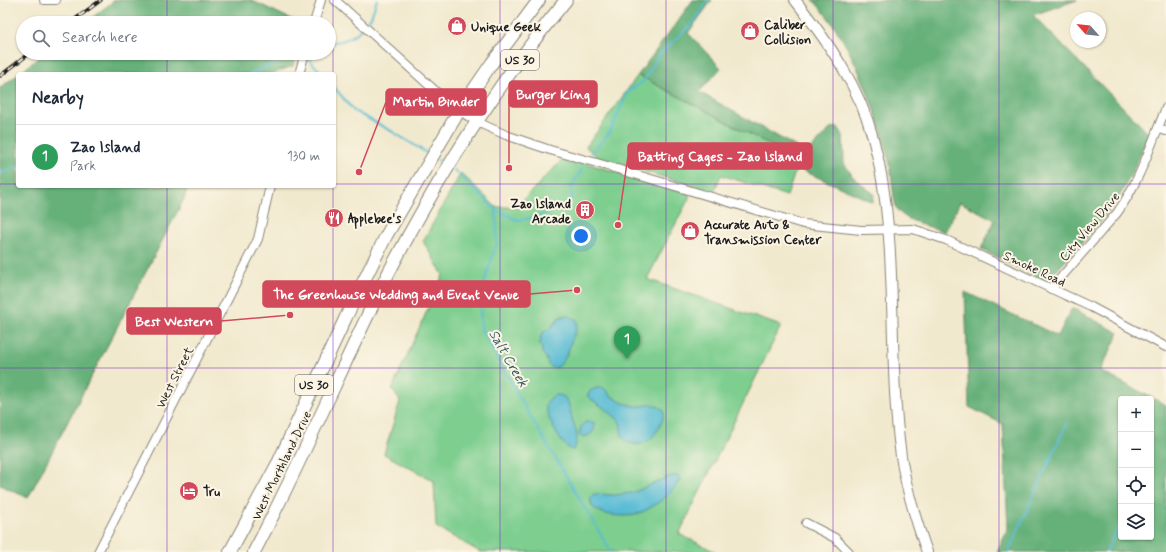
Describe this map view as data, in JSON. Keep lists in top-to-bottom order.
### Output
{
  "streets": {
    "highway": ["US 30", "West Morthland Drive"],
    "street": ["City View Drive", "Smoke Road", "West Street"]
  },
  "crossings": [
    ["City View Drive", "Smoke Road"],
    ["Smoke Road", "West Morthland Drive"]
  ],
  "water": ["Salt Creek"],
  "places": {
    "shop": ["Unique Geek", "Caliber Collision", "Accurate Auto & Transmission Center"],
    "other": [
      "Burger King",
      "Martin Binder",
      "Batting Cages - Zao Island",
      "The Greenhouse Wedding and Event Venue",
      "Best Western"
    ],
    "building": ["Zao Island Arcade"],
    "restaurant": ["Applebee's"],
    "hotel": ["Tru"]
  },
  "north": "top left",
  "page": {
    "search": "Search here",
    "heading": "Nearby",
    "list": [
      {
        "mark": "1",
        "name": "Zao Island",
        "note": "Park",
        "value": "130 m"
      }
    ],
    "pins": "1",
    "map_buttons": ["+", "−"]
  }
}
